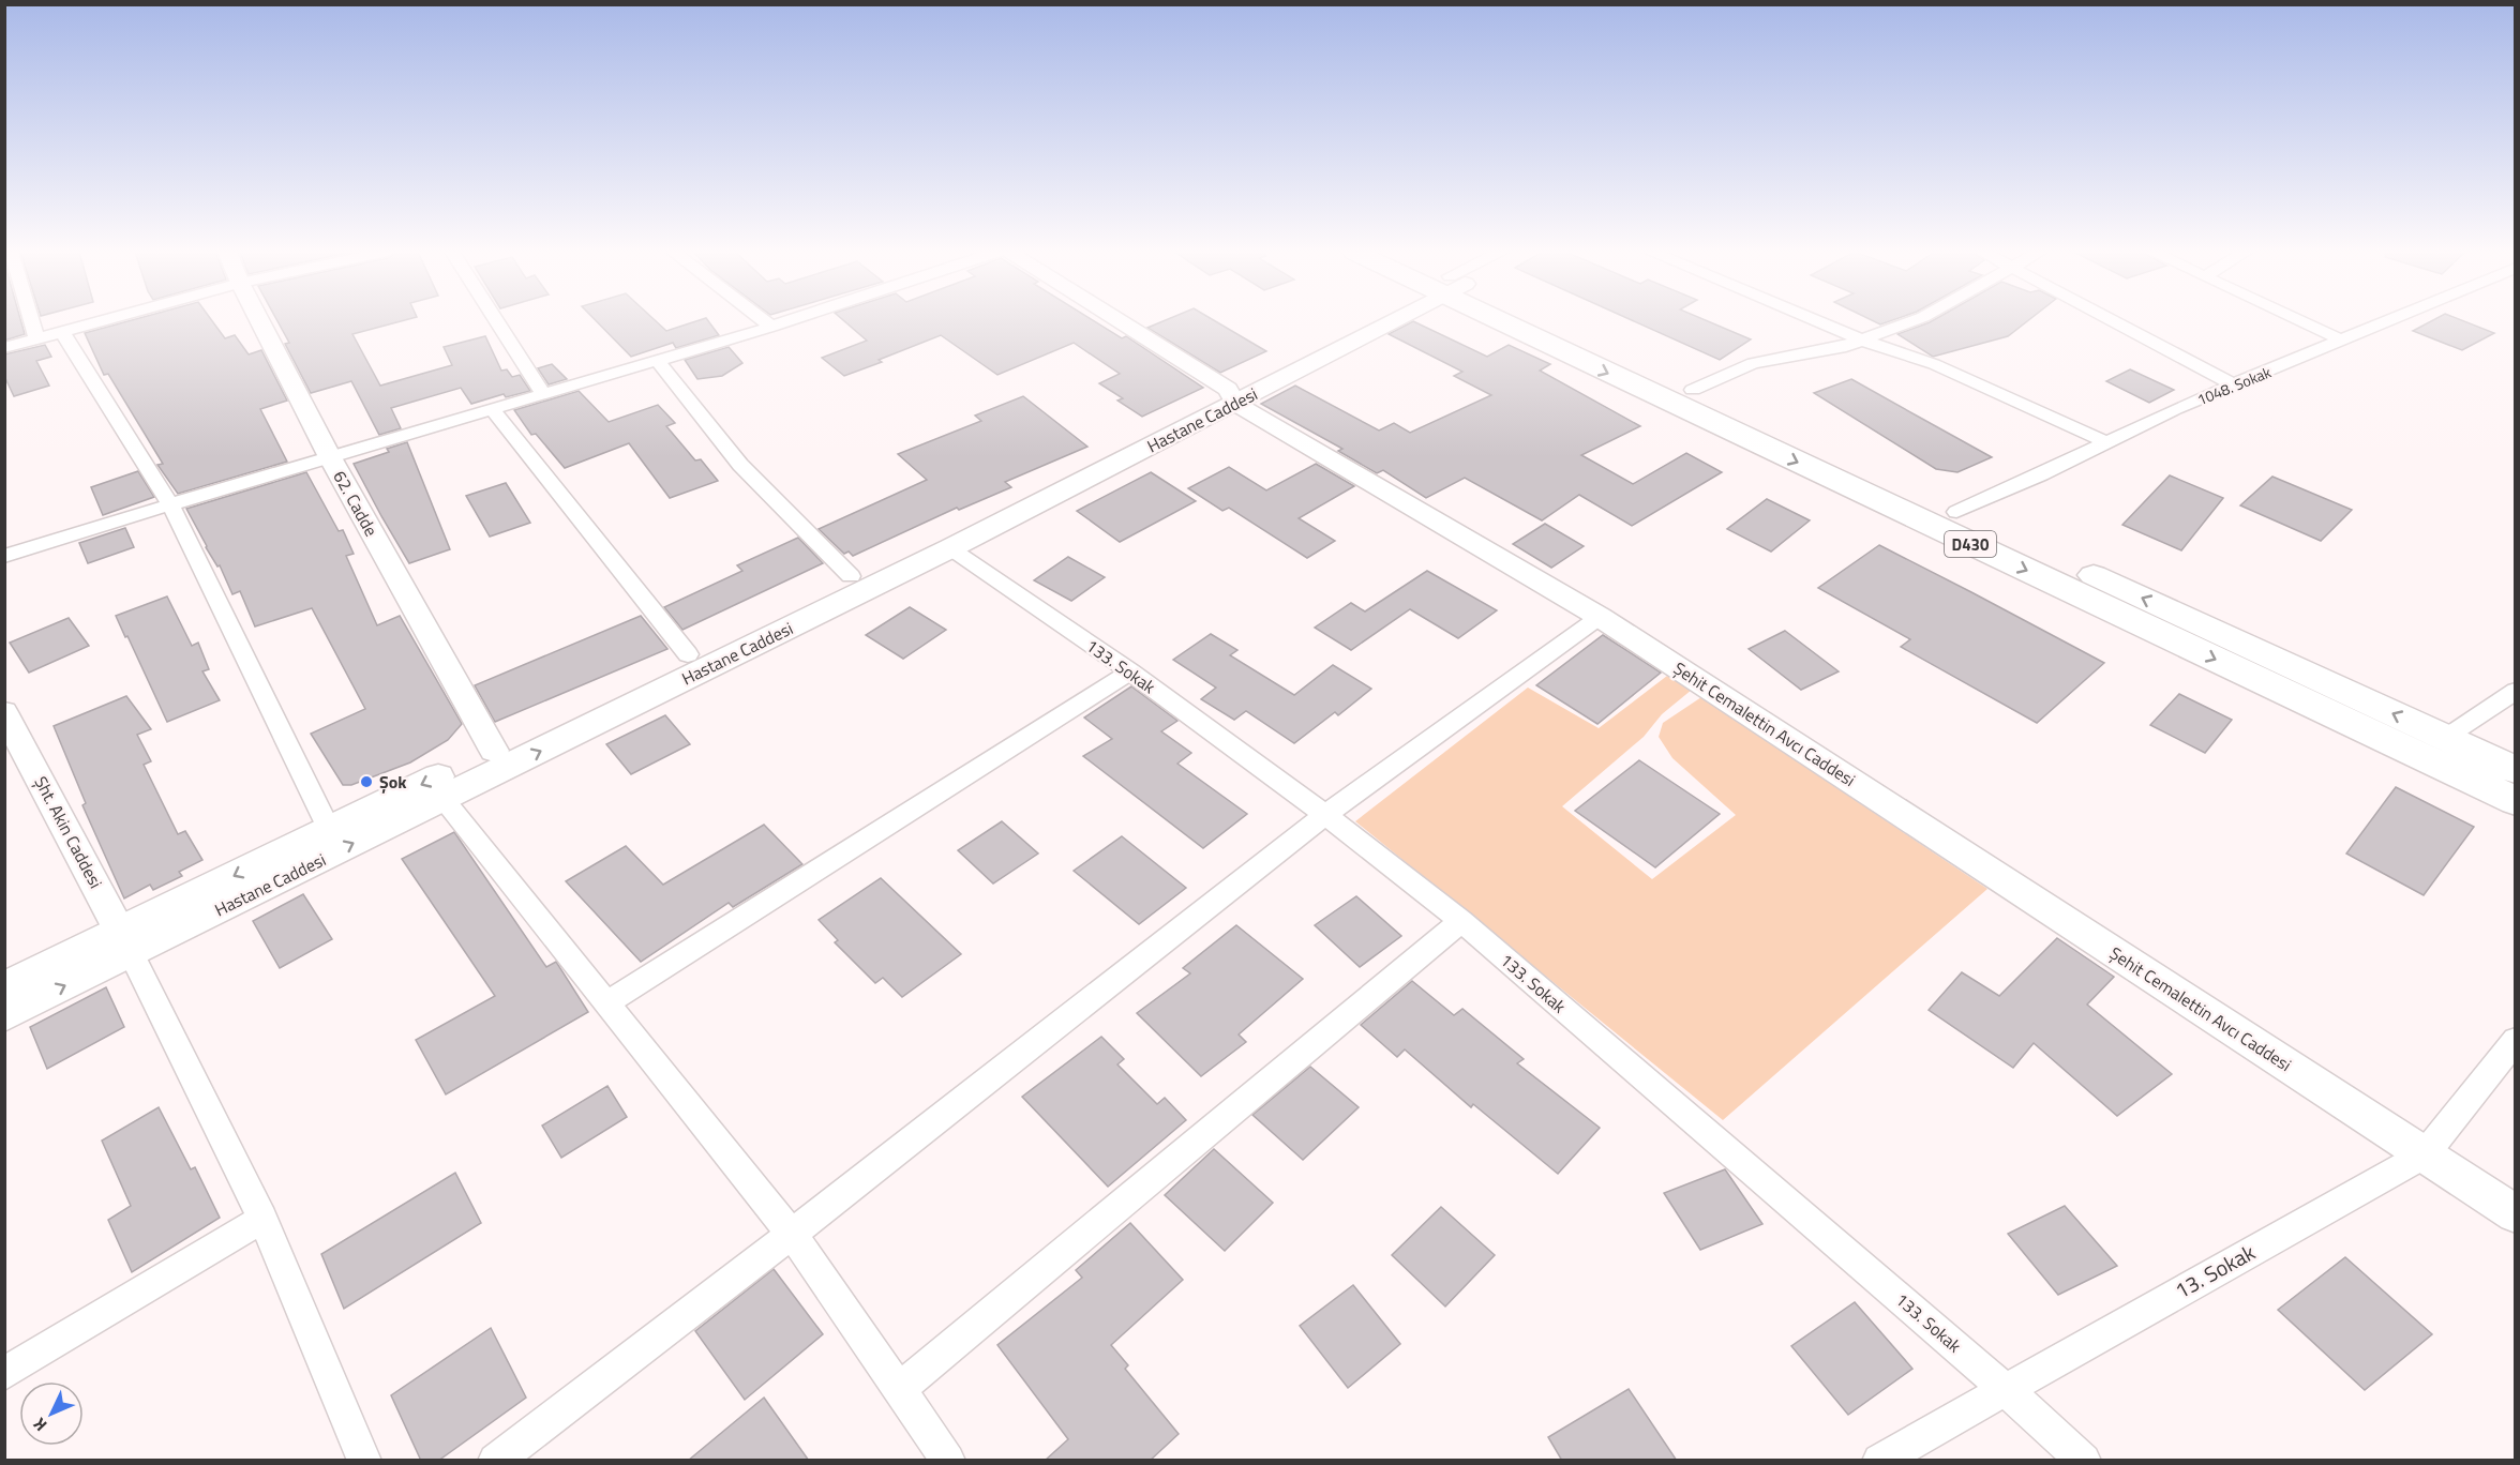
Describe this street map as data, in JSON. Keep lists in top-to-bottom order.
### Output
{
  "streets": {
    "highway": ["D430"],
    "main road": ["Hastane Caddesi"],
    "street": [
      "1048. Sokak",
      "62. Cadde",
      "133. Sokak",
      "Şehit Cemalettin Avcı Caddesi",
      "Şht. Akin Caddesi",
      "13. Sokak"
    ]
  },
  "crossings": [
    ["1048. Sokak", "D430"],
    ["Hastane Caddesi", "62. Cadde"],
    ["Hastane Caddesi", "133. Sokak"],
    ["Hastane Caddesi", "Şehit Cemalettin Avcı Caddesi"],
    ["Hastane Caddesi", "Şht. Akin Caddesi"],
    ["133. Sokak", "13. Sokak"],
    ["Şehit Cemalettin Avcı Caddesi", "13. Sokak"]
  ],
  "places": ["Şok"],
  "north": "bottom left"
}
